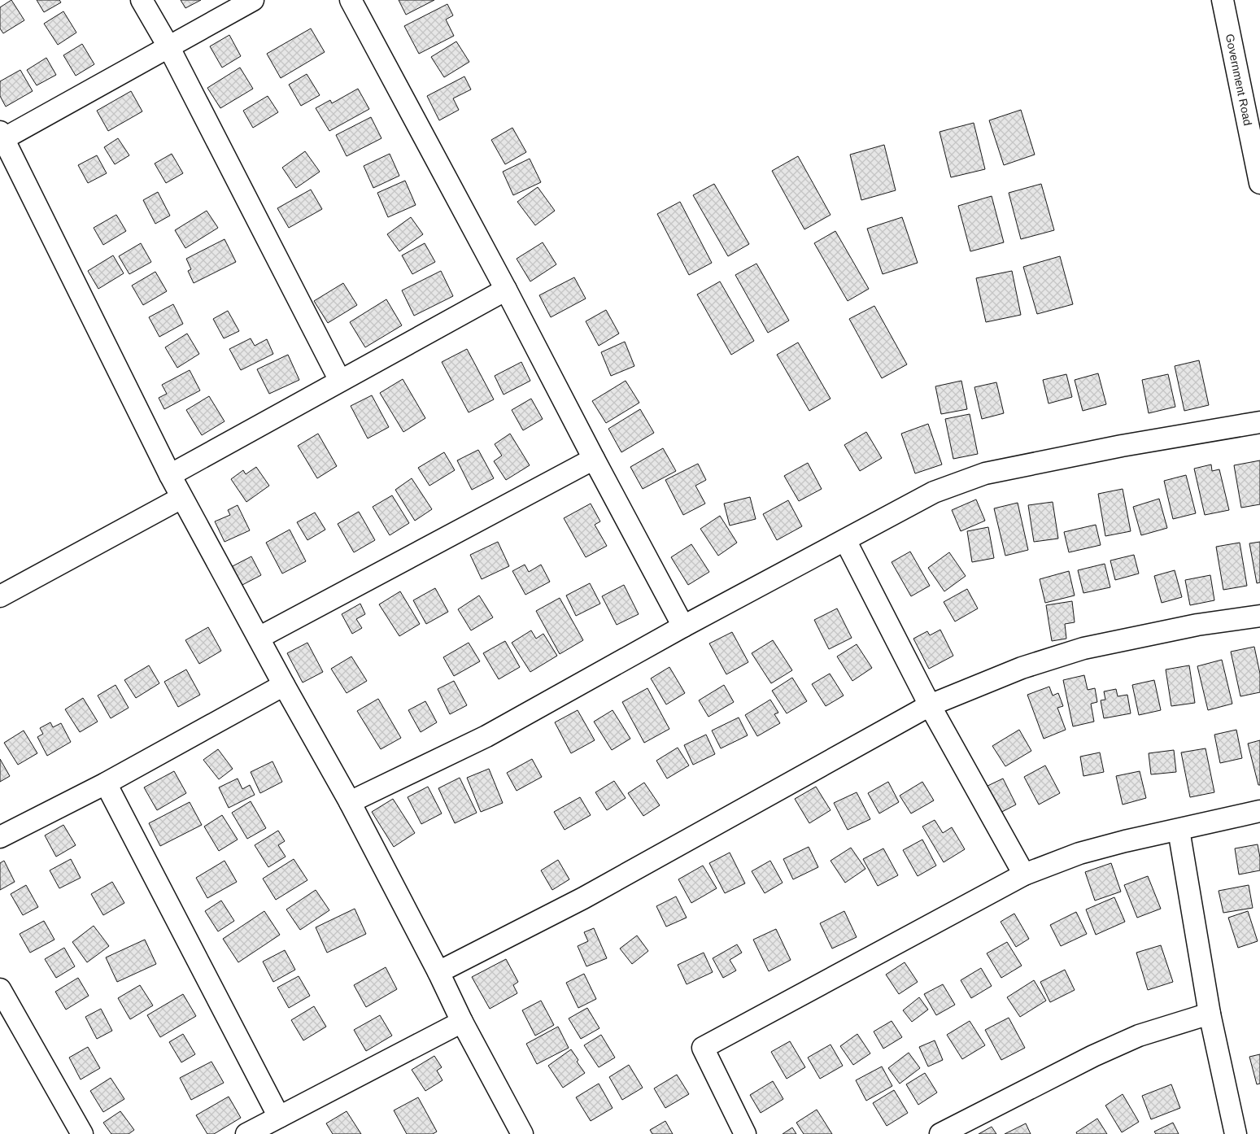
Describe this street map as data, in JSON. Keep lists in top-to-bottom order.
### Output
{
  "streets": {
    "street": ["Government Road"]
  }
}
